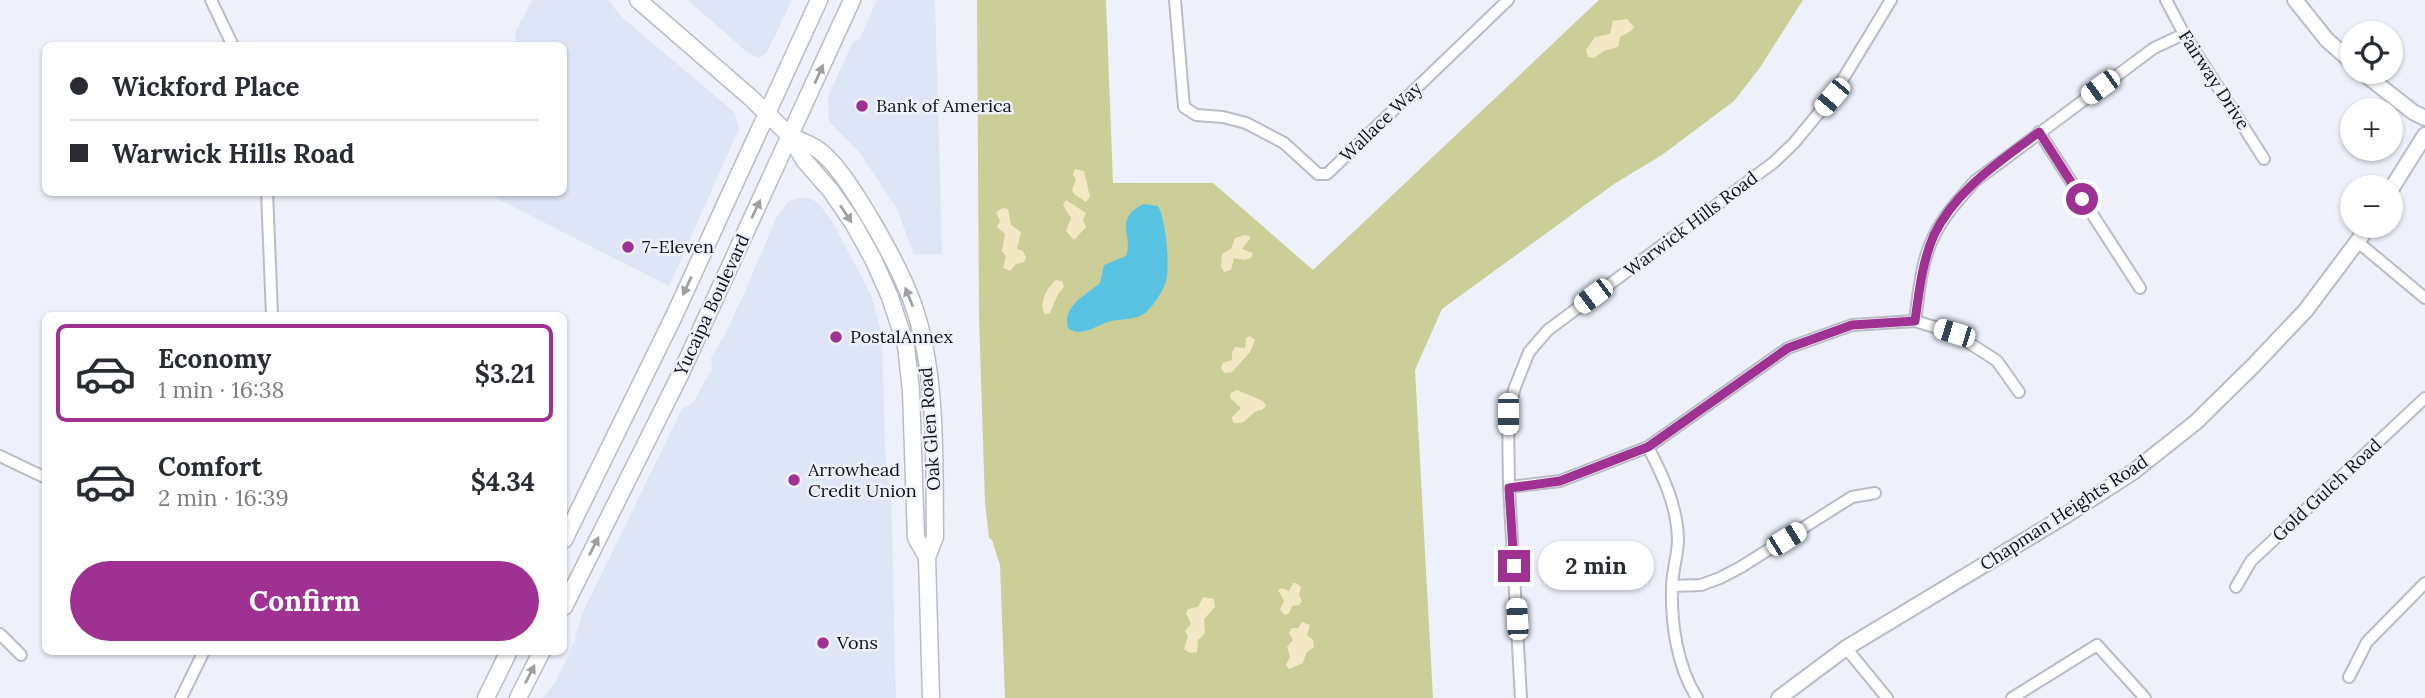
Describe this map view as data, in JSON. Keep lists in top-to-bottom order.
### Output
{
  "streets": {
    "main road": ["Yucaipa Boulevard", "Oak Glen Road"],
    "street": [
      "Fairway Drive",
      "Wallace Way",
      "Warwick Hills Road",
      "Gold Gulch Road",
      "Chapman Heights Road"
    ]
  },
  "crossings": [
    ["Yucaipa Boulevard", "Oak Glen Road"]
  ],
  "places": [
    "Bank of America",
    "7-Eleven",
    "PostalAnnex",
    "Arrowhead Credit Union",
    "Vons"
  ],
  "page": {
    "map_buttons": ["+", "−"],
    "banner": ["Wickford Place", "Warwick Hills Road"],
    "list": [
      {
        "name": "Economy",
        "note": "1 min · 16:38",
        "value": "$3.21"
      },
      {
        "name": "Comfort",
        "note": "2 min · 16:39",
        "value": "$4.34"
      }
    ],
    "bubble": "2 min",
    "buttons": "Confirm"
  }
}
